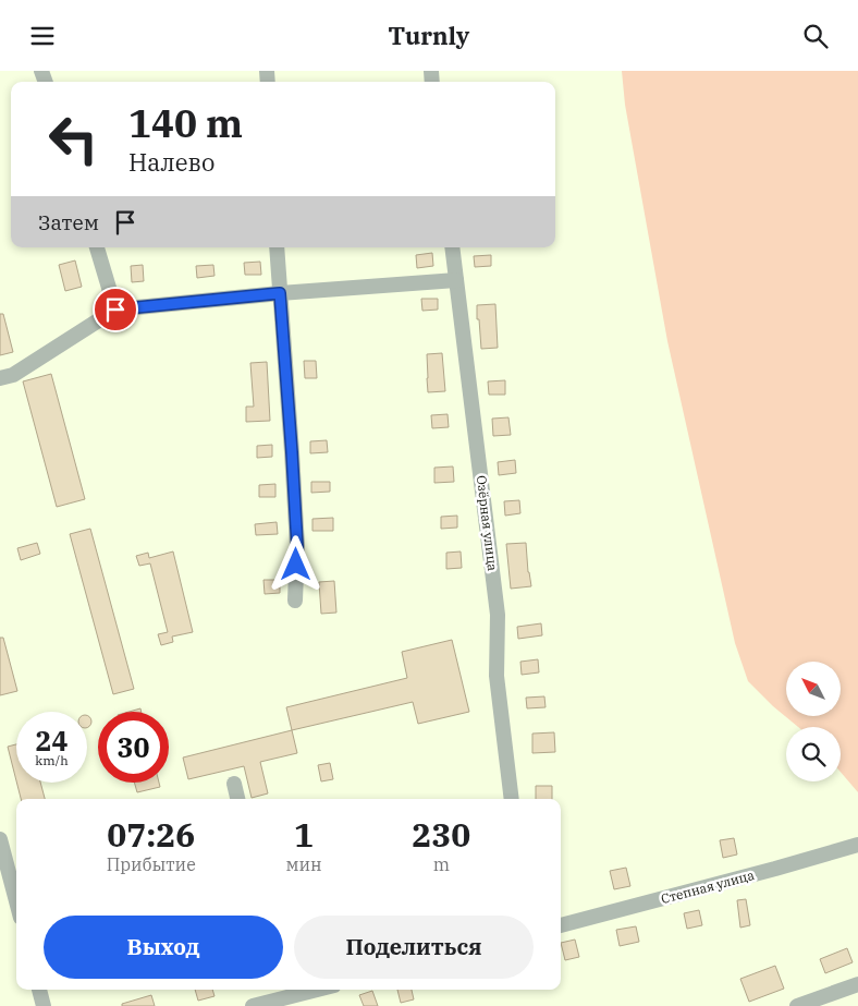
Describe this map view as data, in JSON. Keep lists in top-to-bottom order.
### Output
{
  "streets": {
    "street": ["Озёрная улица", "Степная улица"]
  },
  "north": "top left",
  "page": {
    "header": "Turnly",
    "turn": ["140 m", "Налево"],
    "then": "Затем",
    "speed": "24 km/h",
    "limit": "30",
    "eta": [
      "07:26",
      "Прибытие",
      "1",
      "мин",
      "230",
      "m"
    ],
    "buttons": ["Выход", "Поделиться"]
  }
}
